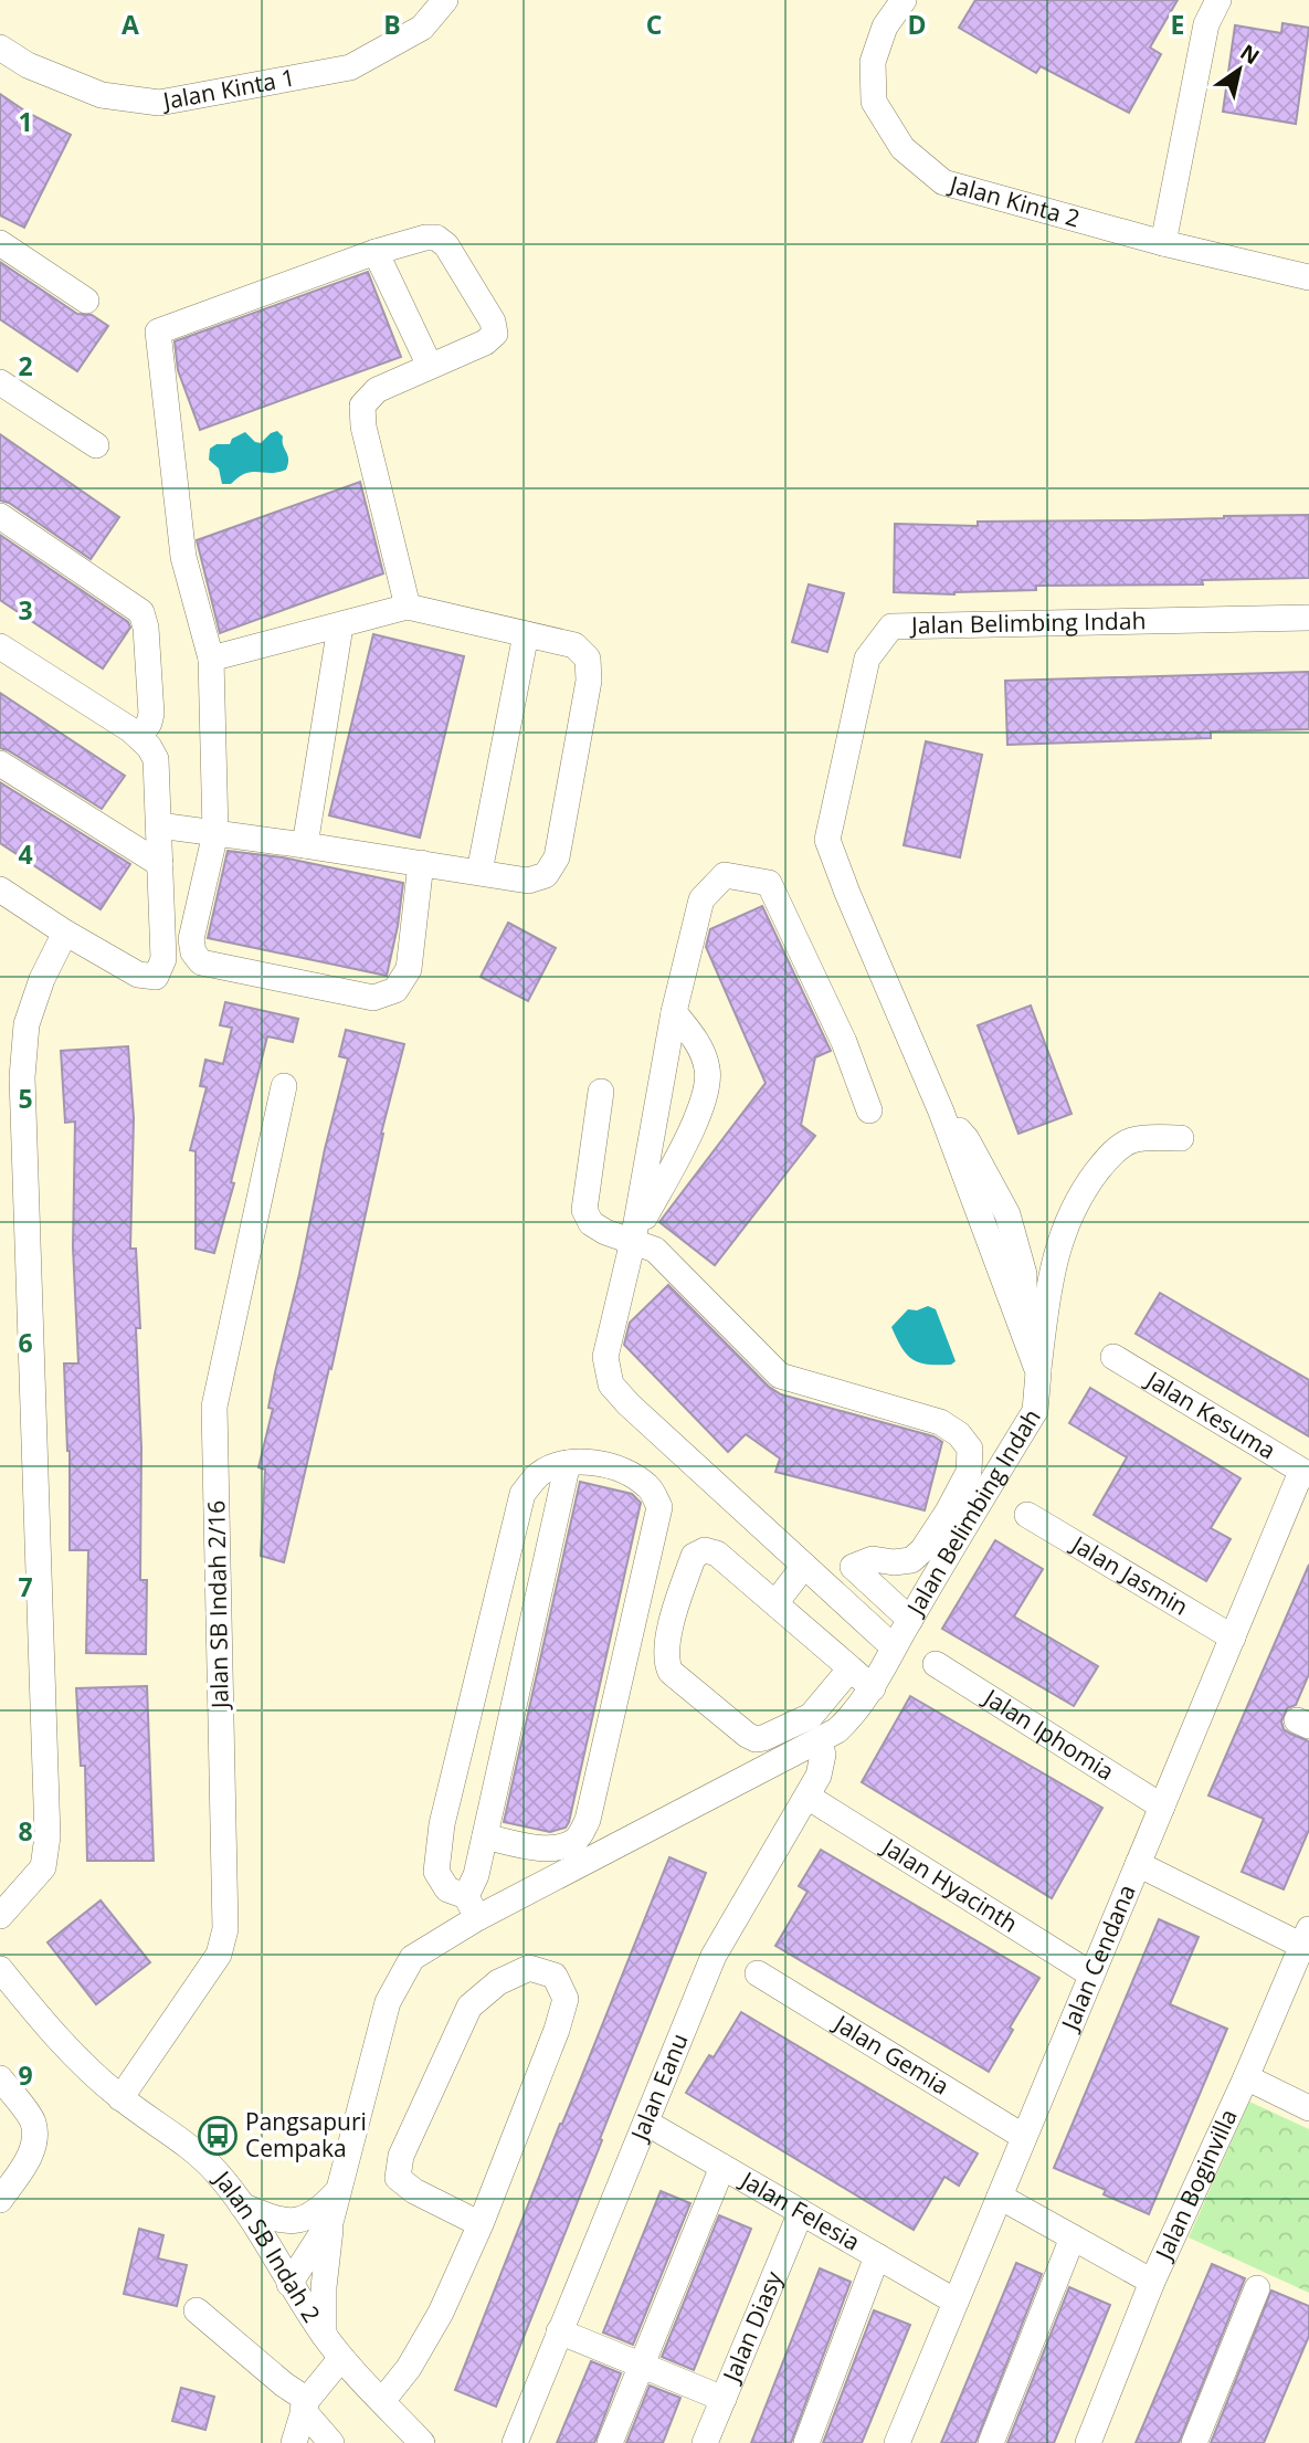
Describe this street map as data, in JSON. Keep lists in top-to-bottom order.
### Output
{
  "streets": {
    "street": [
      "Jalan Kinta 1",
      "Jalan Kinta 2",
      "Jalan Belimbing Indah",
      "Jalan Kesuma",
      "Jalan Jasmin",
      "Jalan SB Indah 2/16",
      "Jalan Iphomia",
      "Jalan Hyacinth",
      "Jalan Cendana",
      "Jalan Gemia",
      "Jalan Eanu",
      "Jalan Boginvilla",
      "Jalan Felesia",
      "Jalan SB Indah 2",
      "Jalan Diasy"
    ]
  },
  "crossings": [
    ["Jalan Belimbing Indah", "Jalan Eanu"],
    ["Jalan Belimbing Indah", "Jalan SB Indah 2"],
    ["Jalan Kesuma", "Jalan Cendana"],
    ["Jalan Jasmin", "Jalan Cendana"],
    ["Jalan SB Indah 2/16", "Jalan SB Indah 2"],
    ["Jalan Iphomia", "Jalan Cendana"],
    ["Jalan Hyacinth", "Jalan Cendana"],
    ["Jalan Hyacinth", "Jalan Eanu"],
    ["Jalan Cendana", "Jalan Gemia"],
    ["Jalan Cendana", "Jalan Felesia"],
    ["Jalan Eanu", "Jalan Felesia"],
    ["Jalan Felesia", "Jalan Diasy"]
  ],
  "places": {
    "bus stop": ["Pangsapuri Cempaka"]
  },
  "north": "top right",
  "grid": {
    "columns": [
      "A",
      "B",
      "C",
      "D",
      "E"
    ],
    "rows": [
      "1",
      "2",
      "3",
      "4",
      "5",
      "6",
      "7",
      "8",
      "9"
    ]
  }
}
